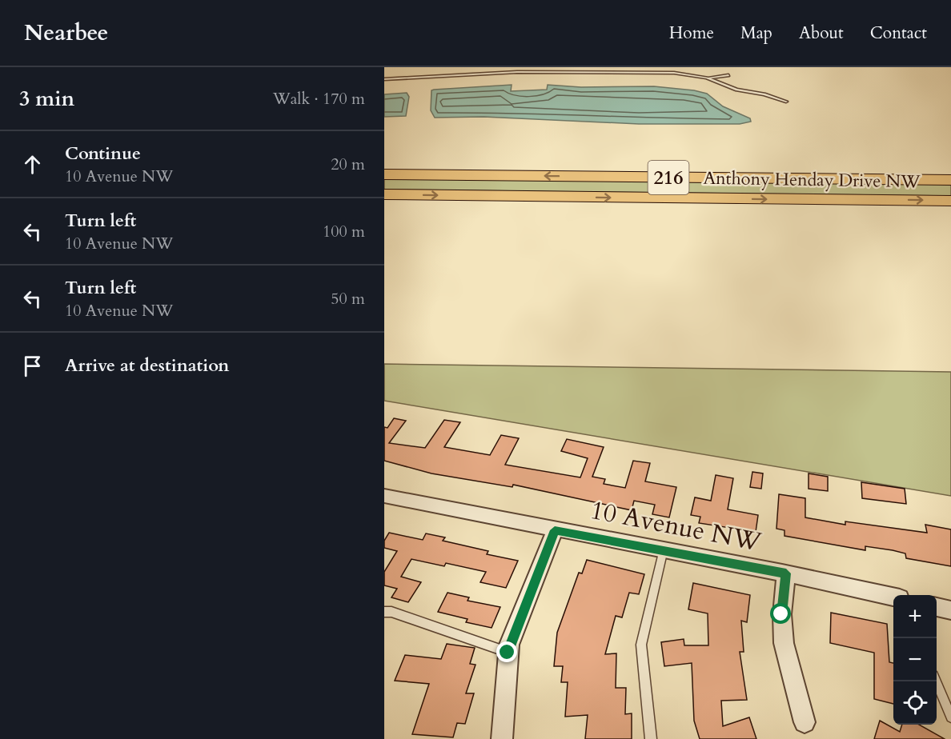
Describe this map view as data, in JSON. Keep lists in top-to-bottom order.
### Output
{
  "streets": {
    "highway": ["216", "Anthony Henday Drive NW"],
    "street": ["10 Avenue NW"]
  },
  "page": {
    "header": "Nearbee",
    "nav": [
      "Home",
      "Map",
      "About",
      "Contact"
    ],
    "heading": ["3 min", "Walk · 170 m"],
    "list": [
      ["Continue", "10 Avenue NW", "20 m"],
      ["Turn left", "10 Avenue NW", "100 m"],
      ["Turn left", "10 Avenue NW", "50 m"],
      "Arrive at destination"
    ],
    "map_buttons": ["+", "−"]
  }
}
